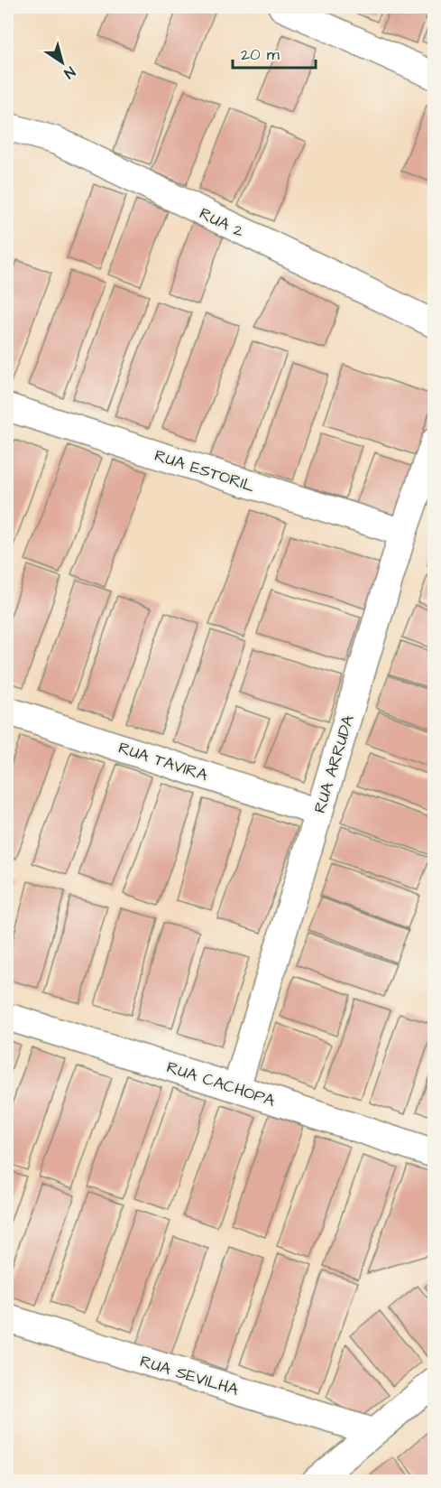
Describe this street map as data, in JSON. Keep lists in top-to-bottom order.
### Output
{
  "streets": {
    "street": [
      "RUA 2",
      "RUA ESTORIL",
      "RUA TAVIRA",
      "RUA ARRUDA",
      "RUA CACHOPA",
      "RUA SEVILHA"
    ]
  },
  "crossings": [
    ["RUA ESTORIL", "RUA ARRUDA"],
    ["RUA TAVIRA", "RUA ARRUDA"],
    ["RUA ARRUDA", "RUA CACHOPA"]
  ],
  "scale_bar": "20 m",
  "north": "bottom right"
}
